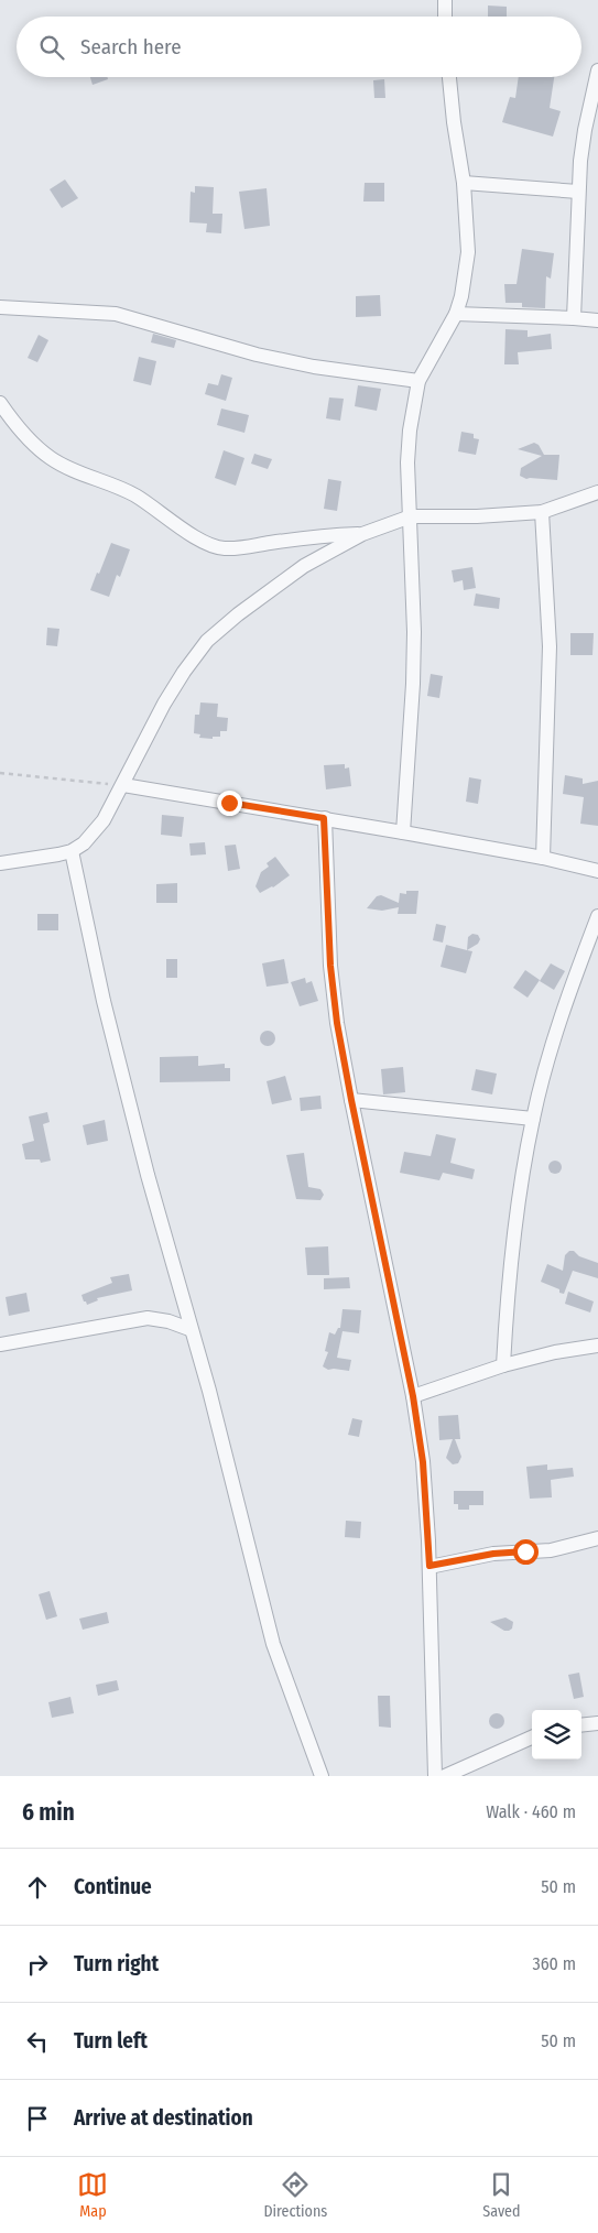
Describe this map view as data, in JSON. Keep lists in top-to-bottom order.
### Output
{
  "page": {
    "search": "Search here",
    "heading": ["6 min", "Walk · 460 m"],
    "list": [
      ["Continue", "50 m"],
      ["Turn right", "360 m"],
      ["Turn left", "50 m"],
      "Arrive at destination"
    ],
    "nav": ["Map", "Directions", "Saved"]
  }
}
